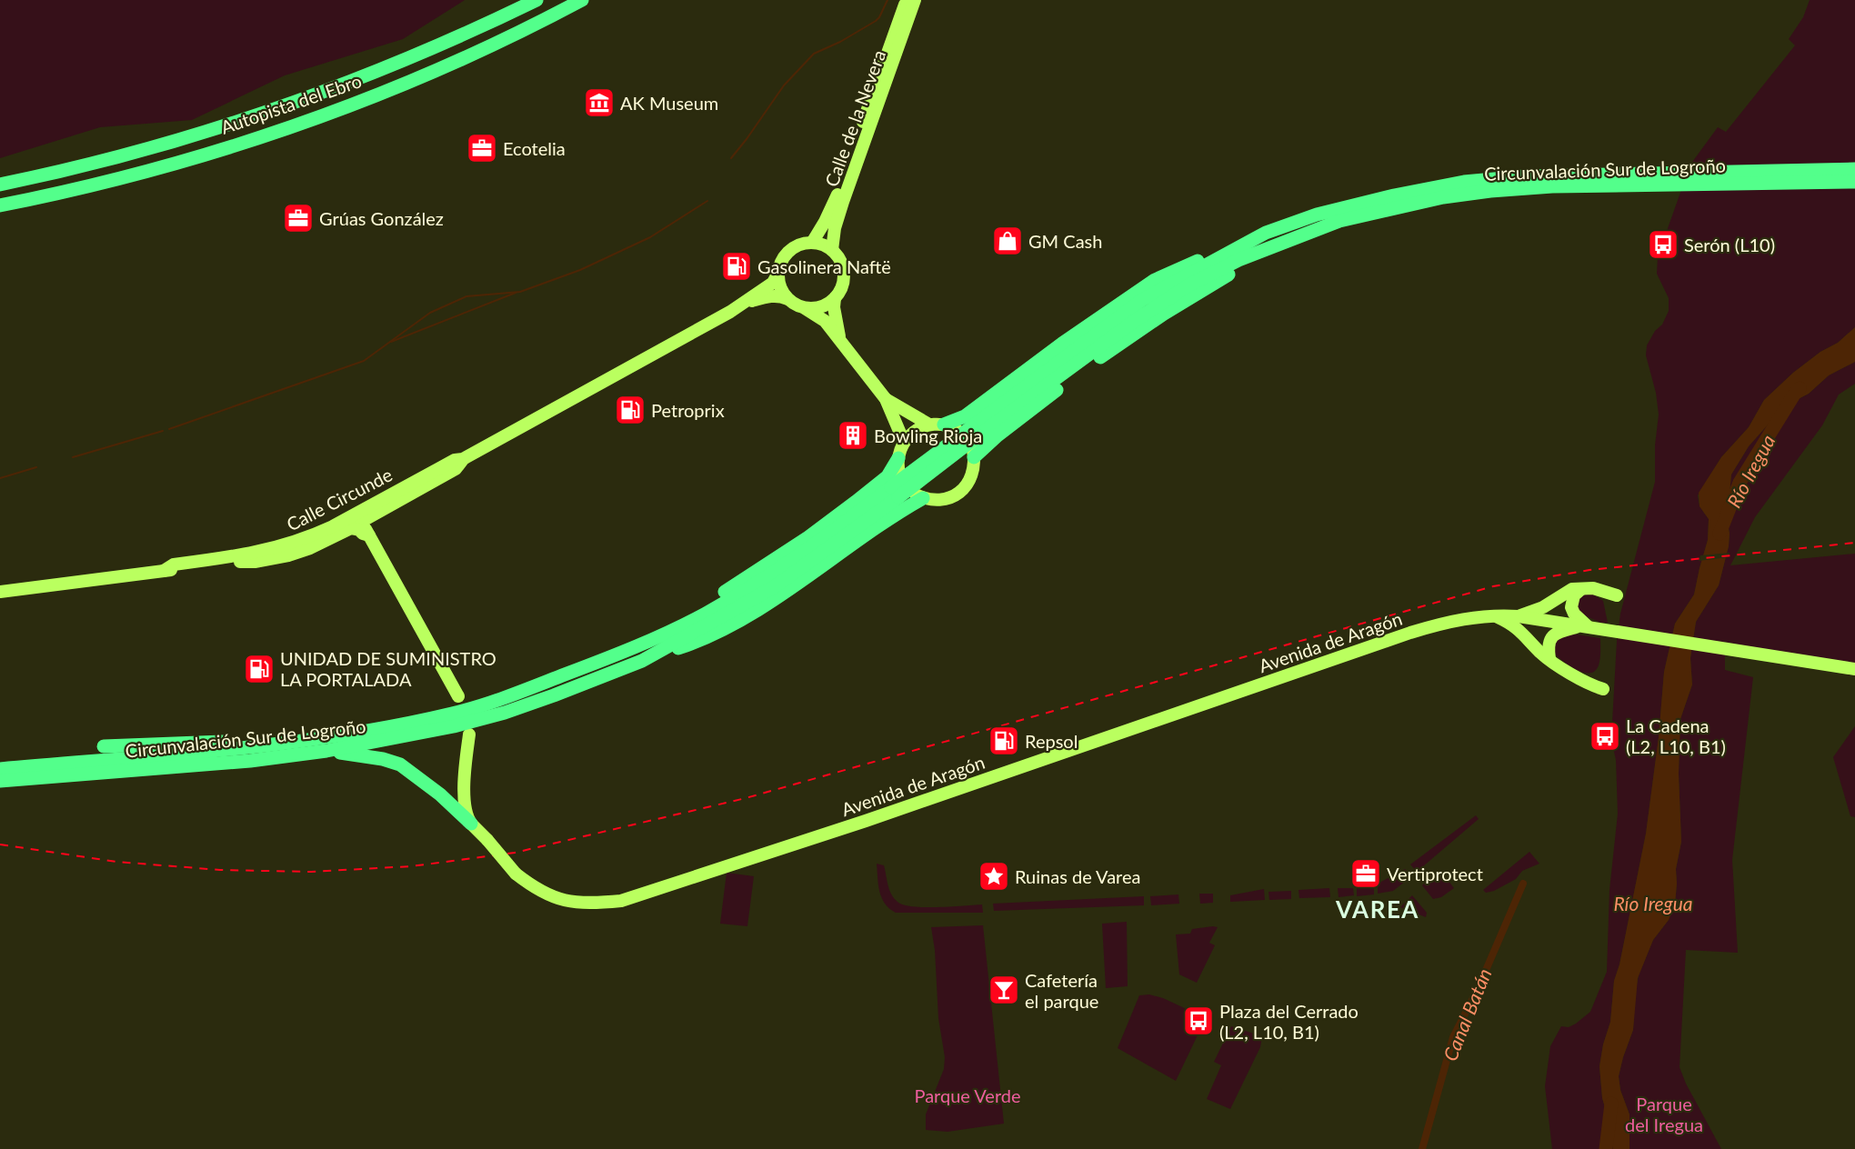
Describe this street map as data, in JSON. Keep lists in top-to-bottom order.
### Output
{
  "streets": {
    "highway": ["Autopista del Ebro", "Circunvalación Sur de Logroño"],
    "main road": ["Calle de la Nevera", "Calle Circunde", "Avenida de Aragón"]
  },
  "crossings": [
    ["Calle de la Nevera", "Calle Circunde"]
  ],
  "districts": ["VAREA"],
  "water": ["Río Iregua", "Canal Batán"],
  "parks": ["Parque Verde", "Parque del Iregua"],
  "places": {
    "museum": ["AK Museum"],
    "office": ["Ecotelia", "Grúas González", "Vertiprotect"],
    "shop": ["GM Cash"],
    "bus stop": ["Serón (L10)", "La Cadena (L2, L10, B1)", "Plaza del Cerrado (L2, L10, B1)"],
    "fuel station": [
      "Gasolinera Naftë",
      "Petroprix",
      "UNIDAD DE SUMINISTRO LA PORTALADA",
      "Repsol"
    ],
    "building": ["Bowling Rioja"],
    "place": ["Ruinas de Varea"],
    "bar": ["Cafetería el parque"]
  }
}
